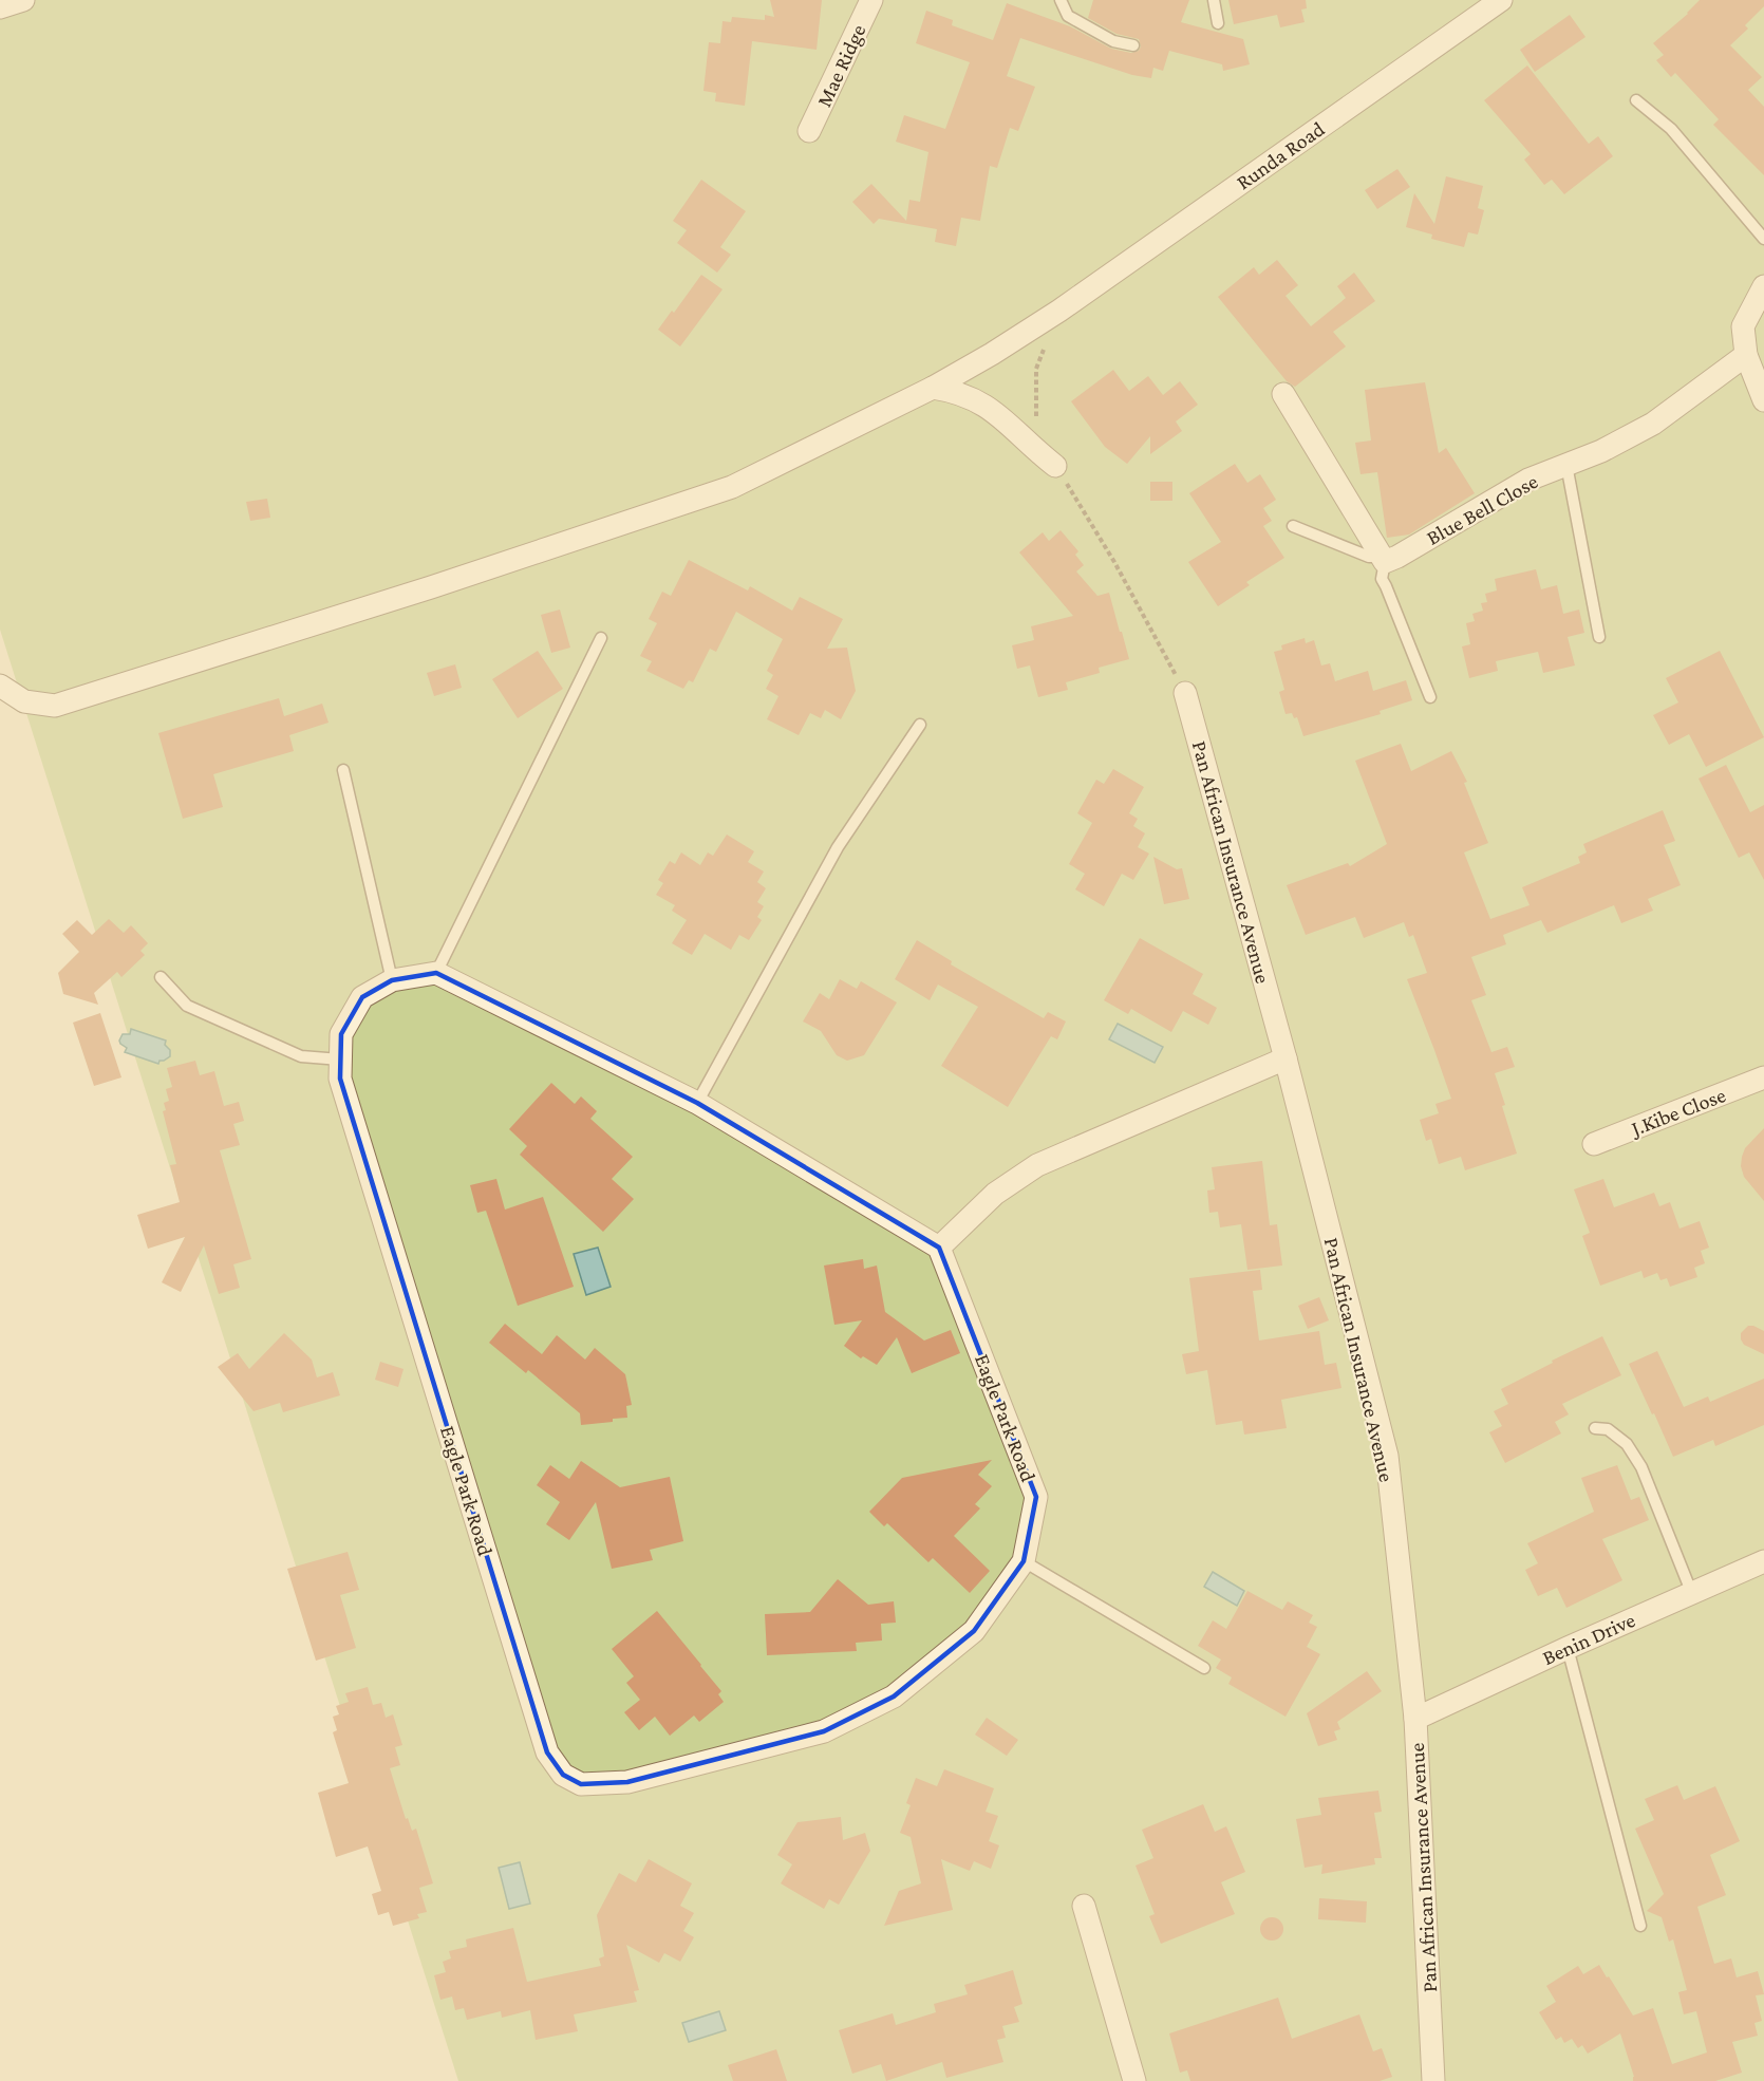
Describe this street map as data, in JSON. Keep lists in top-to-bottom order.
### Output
{
  "streets": {
    "street": [
      "Mae Ridge",
      "Runda Road",
      "Blue Bell Close",
      "Pan African Insurance Avenue",
      "J.Kibe Close",
      "Eagle Park Road",
      "Benin Drive"
    ]
  },
  "crossings": [
    ["Pan African Insurance Avenue", "Benin Drive"]
  ]
}
